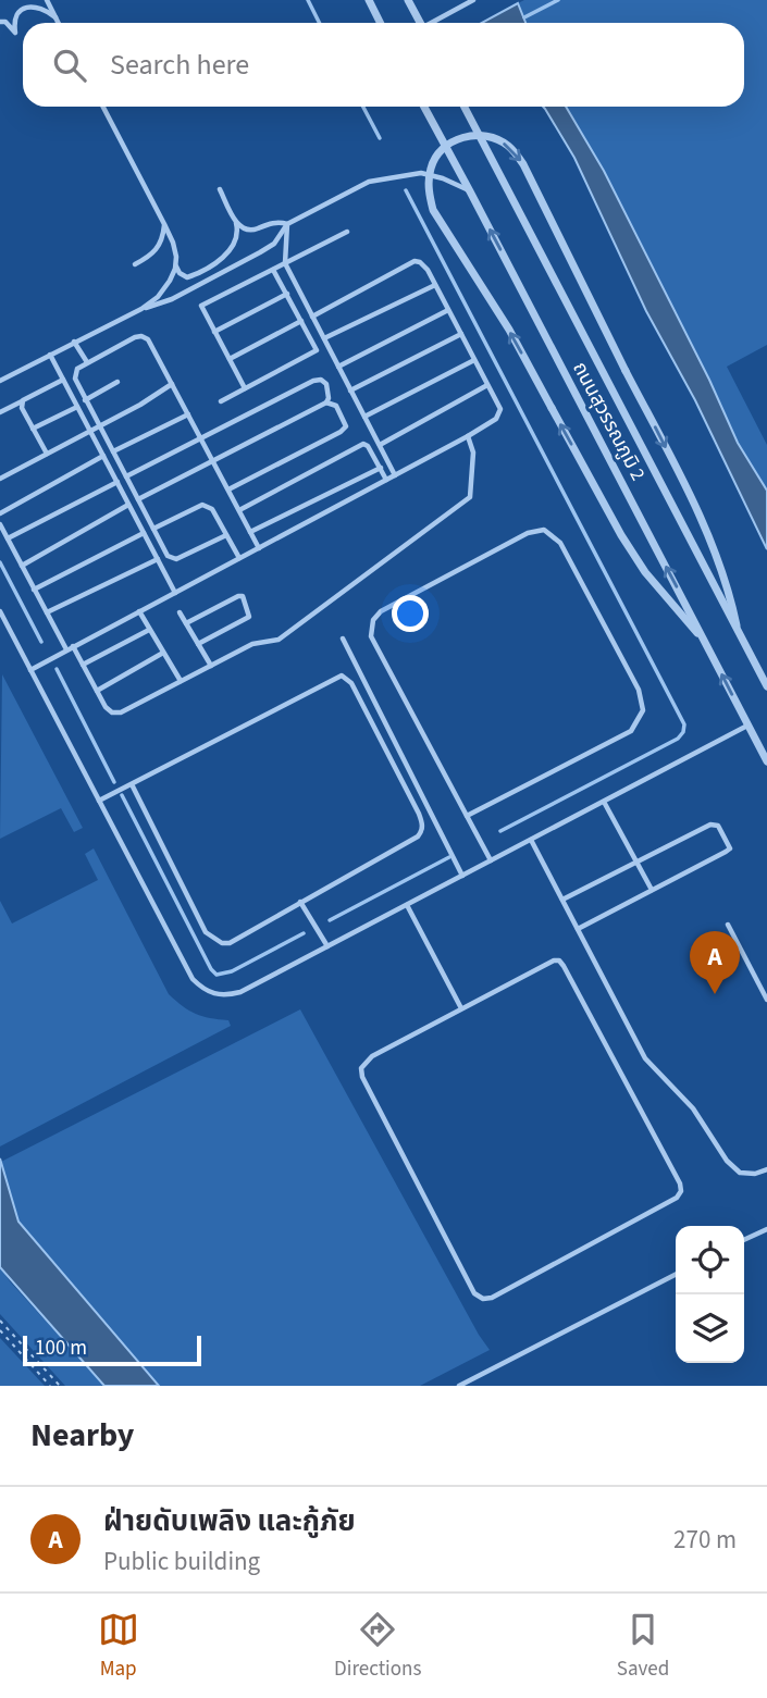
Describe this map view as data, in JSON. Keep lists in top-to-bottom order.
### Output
{
  "streets": {
    "street": ["ถนนสุวรรณภูมิ 2"]
  },
  "scale_bar": "100 m",
  "page": {
    "search": "Search here",
    "pins": "A",
    "scale": "100 m",
    "heading": "Nearby",
    "list": [
      {
        "mark": "A",
        "name": "ฝ่ายดับเพลิง และกู้ภัย",
        "note": "Public building",
        "value": "270 m"
      }
    ],
    "nav": ["Map", "Directions", "Saved"]
  }
}
